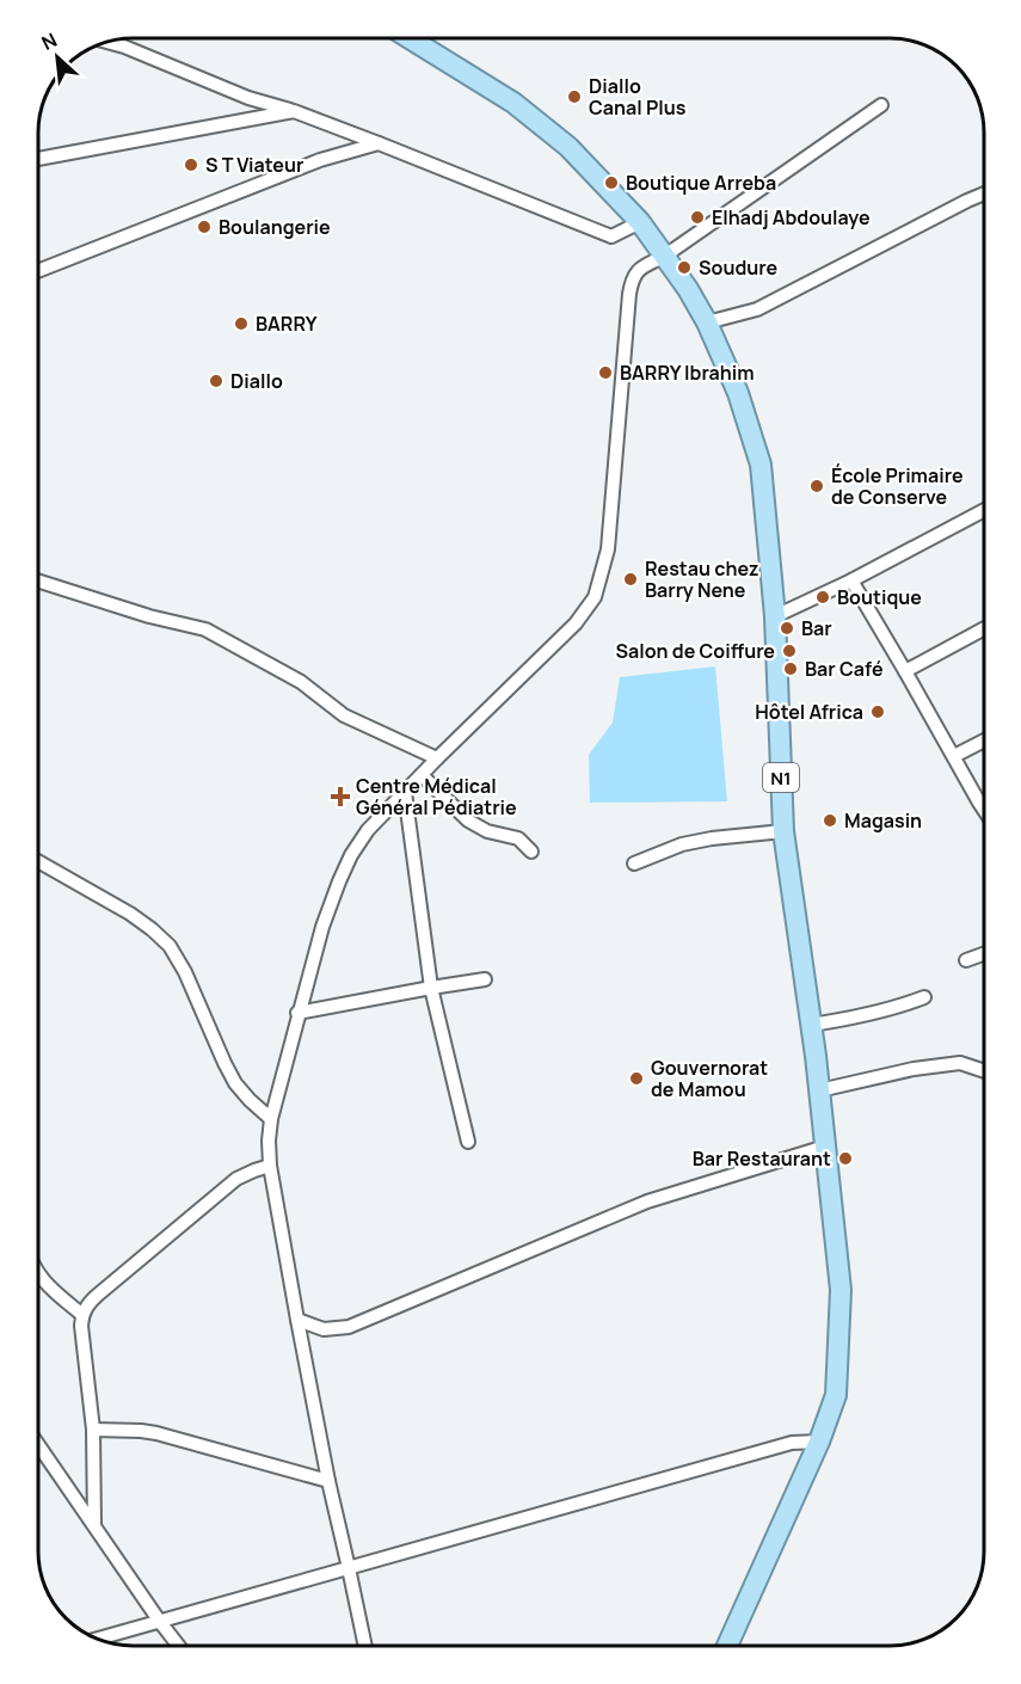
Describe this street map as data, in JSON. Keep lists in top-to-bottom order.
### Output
{
  "streets": {
    "highway": ["N1"]
  },
  "places": {
    "other": [
      "Diallo Canal Plus",
      "S T Viateur",
      "Boutique Arreba",
      "Elhadj Abdoulaye",
      "Boulangerie",
      "Soudure",
      "BARRY",
      "BARRY Ibrahim",
      "Diallo",
      "École Primaire de Conserve",
      "Restau chez Barry Nene",
      "Boutique",
      "Bar",
      "Salon de Coiffure",
      "Bar Café",
      "Hôtel Africa",
      "Magasin",
      "Gouvernorat de Mamou",
      "Bar Restaurant"
    ],
    "health": ["Centre Médical Général Pédiatrie"]
  },
  "north": "top left"
}
